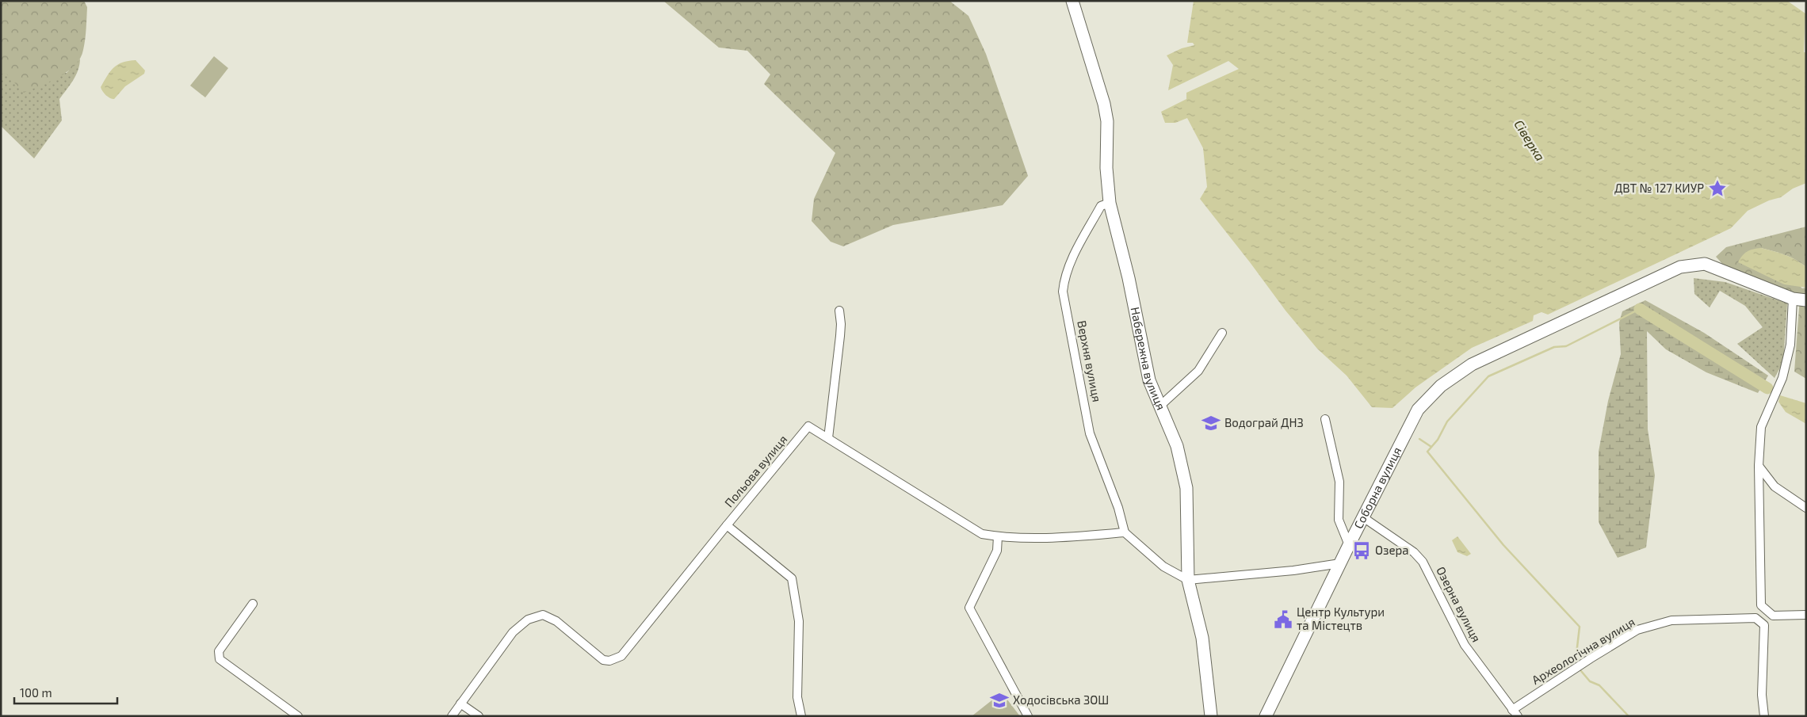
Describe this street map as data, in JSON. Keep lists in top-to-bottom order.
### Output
{
  "streets": {
    "street": [
      "Набережна вулиця",
      "Верхня вулиця",
      "Польова вулиця",
      "Соборна вулиця",
      "Озерна вулиця",
      "Археологічна вулиця"
    ]
  },
  "crossings": [
    ["Набережна вулиця", "Верхня вулиця"],
    ["Соборна вулиця", "Озерна вулиця"],
    ["Озерна вулиця", "Археологічна вулиця"]
  ],
  "water": ["Сіверка"],
  "places": {
    "place": ["ДВТ № 127 КИУР"],
    "school or university": ["Водограй ДНЗ", "Ходосівська ЗОШ"],
    "bus stop": ["Озера"],
    "public building": ["Центр Культури та Містецтв"]
  },
  "scale_bar": "100 m"
}
